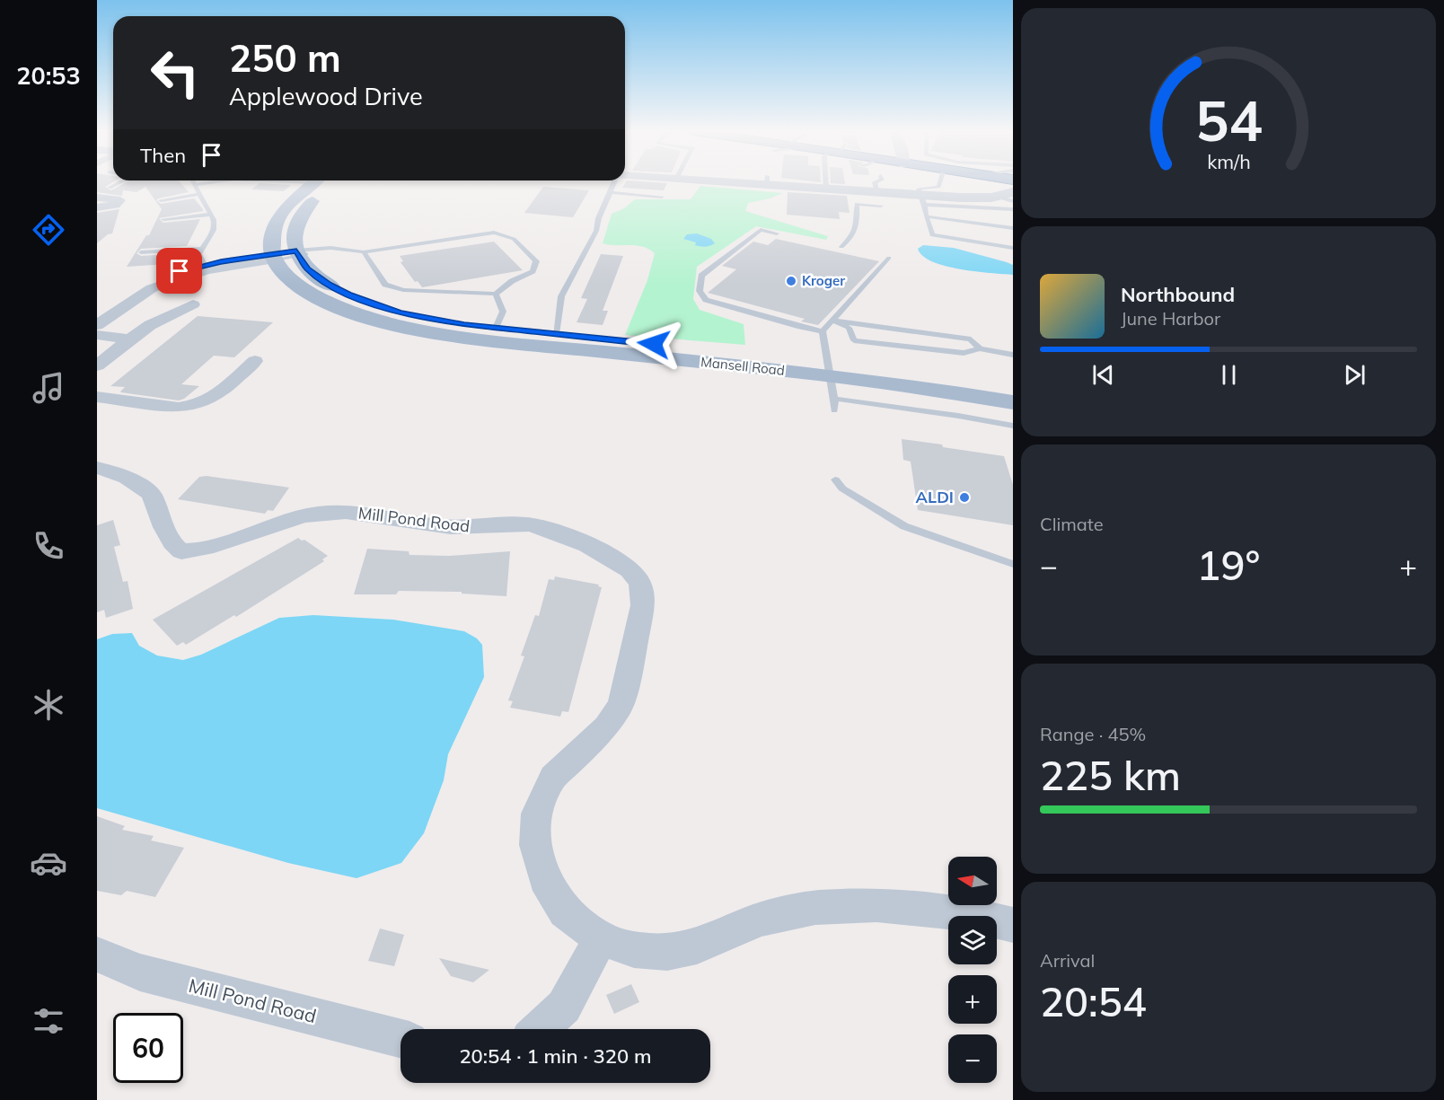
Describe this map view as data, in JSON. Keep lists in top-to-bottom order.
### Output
{
  "streets": {
    "main road": ["Mansell Road"],
    "street": ["Mill Pond Road"]
  },
  "places": ["Kroger", "ALDI"],
  "north": "left",
  "page": {
    "tabs": "20:53",
    "turn": ["250 m", "Applewood Drive"],
    "then": "Then",
    "song": ["Northbound", "June Harbor"],
    "tile": [
      "Climate",
      ["Range · 45%", "225 km"],
      ["Arrival", "20:54"]
    ],
    "heat": ["−", "19°", "+"],
    "map_buttons": ["+", "−"],
    "limit": "60",
    "trip": "20:54 · 1 min · 320 m",
    "gauge": ["54", "km/h"]
  }
}
